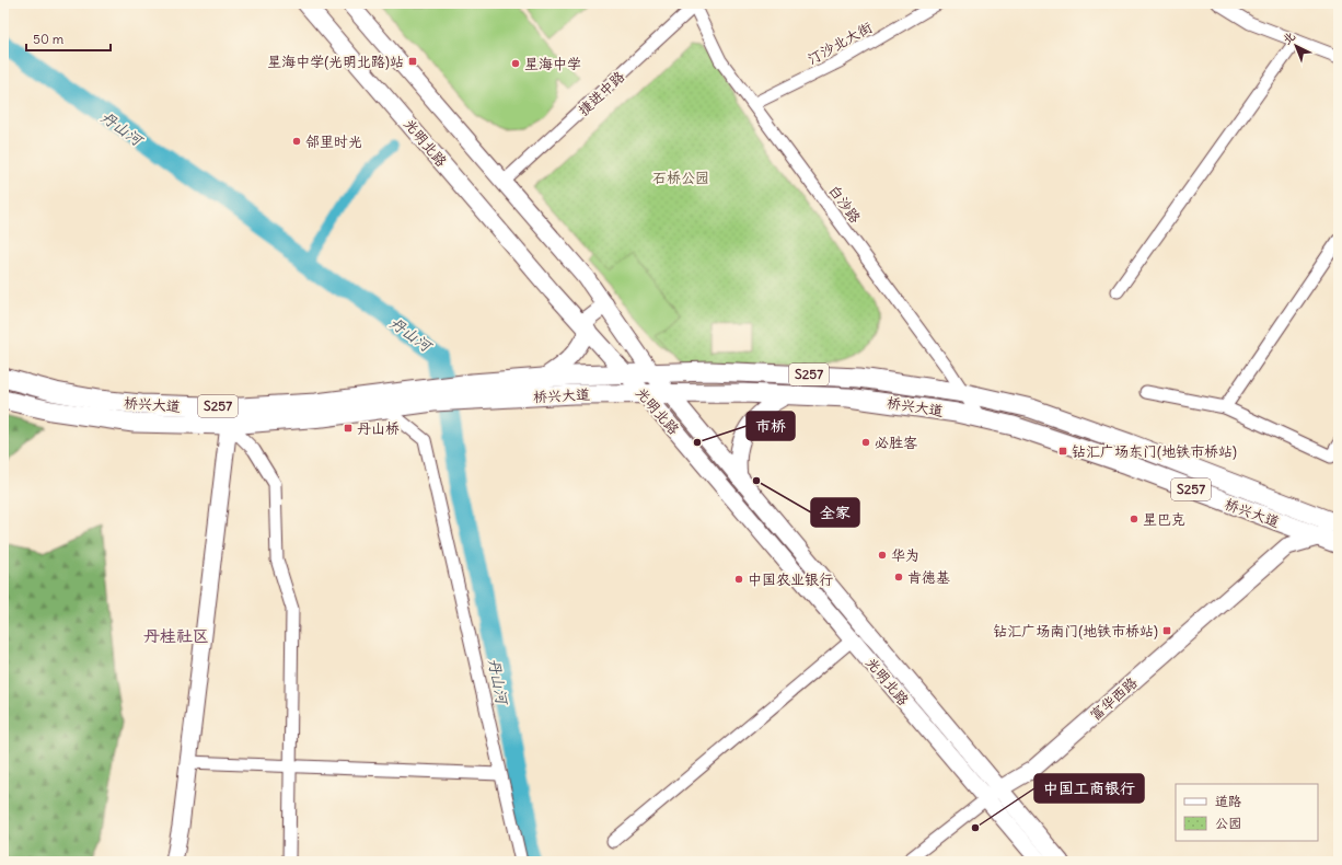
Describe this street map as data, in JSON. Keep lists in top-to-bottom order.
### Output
{
  "streets": {
    "main road": [
      "光明北路",
      "S257",
      "桥兴大道",
      "富华西路"
    ],
    "street": ["汀沙北大街", "捷进中路", "白沙路"]
  },
  "crossings": [
    ["汀沙北大街", "白沙路"],
    ["捷进中路", "光明北路"],
    ["捷进中路", "白沙路"],
    ["光明北路", "桥兴大道"],
    ["光明北路", "富华西路"],
    ["白沙路", "桥兴大道"],
    ["S257", "桥兴大道"],
    ["桥兴大道", "富华西路"]
  ],
  "districts": ["丹桂社区"],
  "water": ["丹山河"],
  "parks": ["石桥公园"],
  "places": {
    "transit": [
      "星海中学(光明北路)站",
      "丹山桥",
      "钻汇广场东门(地铁市桥站)",
      "钻汇广场南门(地铁市桥站)"
    ],
    "other": [
      "星海中学",
      "邻里时光",
      "市桥",
      "必胜客",
      "全家",
      "星巴克",
      "华为",
      "肯德基",
      "中国农业银行",
      "中国工商银行"
    ]
  },
  "legend": ["道路", "公园"],
  "scale_bar": "50 m",
  "north": "top left"
}
